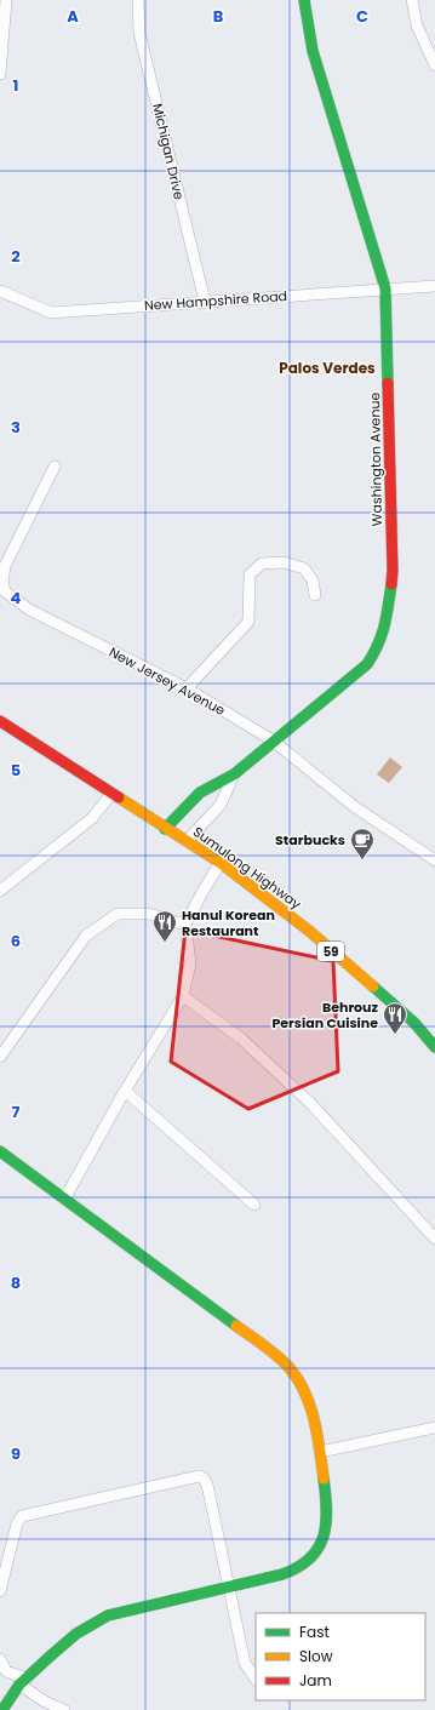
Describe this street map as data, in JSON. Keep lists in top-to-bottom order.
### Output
{
  "streets": {
    "street": [
      "Michigan Drive",
      "New Hampshire Road",
      "Washington Avenue",
      "New Jersey Avenue",
      "Sumulong Highway",
      "59"
    ]
  },
  "crossings": [
    ["Michigan Drive", "New Hampshire Road"],
    ["New Hampshire Road", "Washington Avenue"],
    ["Washington Avenue", "New Jersey Avenue"],
    ["Washington Avenue", "Sumulong Highway"]
  ],
  "districts": ["Palos Verdes"],
  "places": {
    "cafe": ["Starbucks"],
    "restaurant": ["Hanul Korean Restaurant", "Behrouz Persian Cuisine"]
  },
  "legend": ["Fast", "Slow", "Jam"],
  "grid": {
    "columns": ["A", "B", "C"],
    "rows": [
      "1",
      "2",
      "3",
      "4",
      "5",
      "6",
      "7",
      "8",
      "9"
    ]
  }
}
